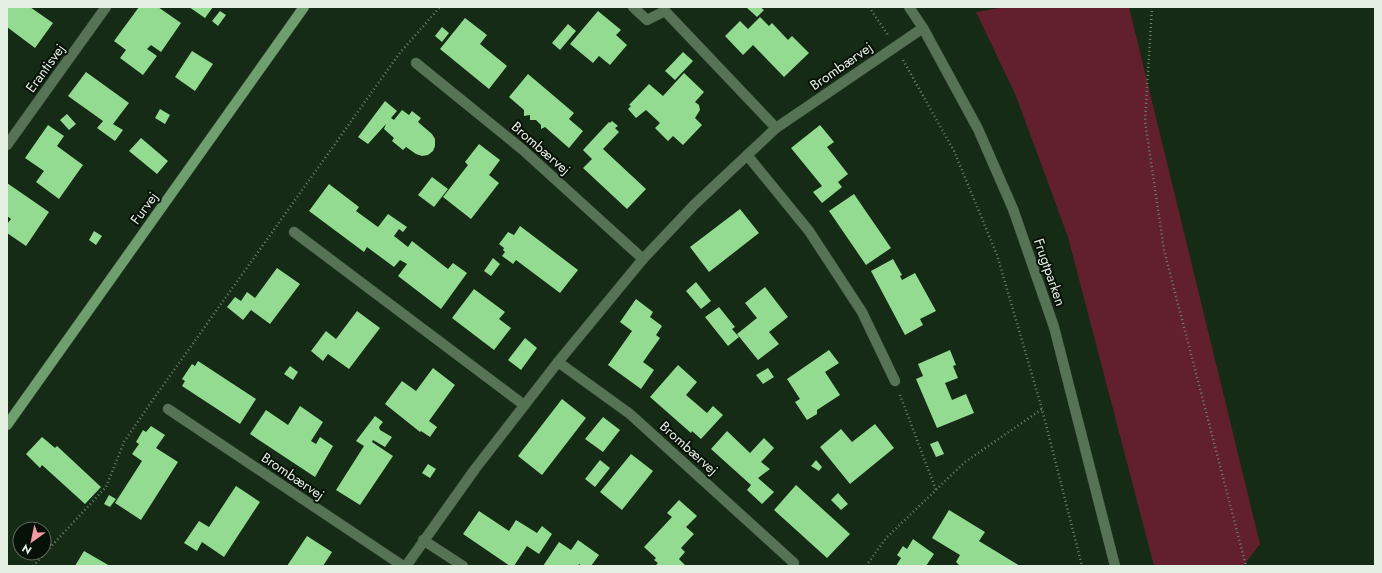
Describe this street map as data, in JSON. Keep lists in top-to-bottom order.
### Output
{
  "streets": {
    "main road": ["Furvej"],
    "street": ["Brombærvej", "Erantisvej", "Frugtparken"]
  },
  "crossings": [
    ["Brombærvej", "Frugtparken"]
  ],
  "north": "bottom left"
}
